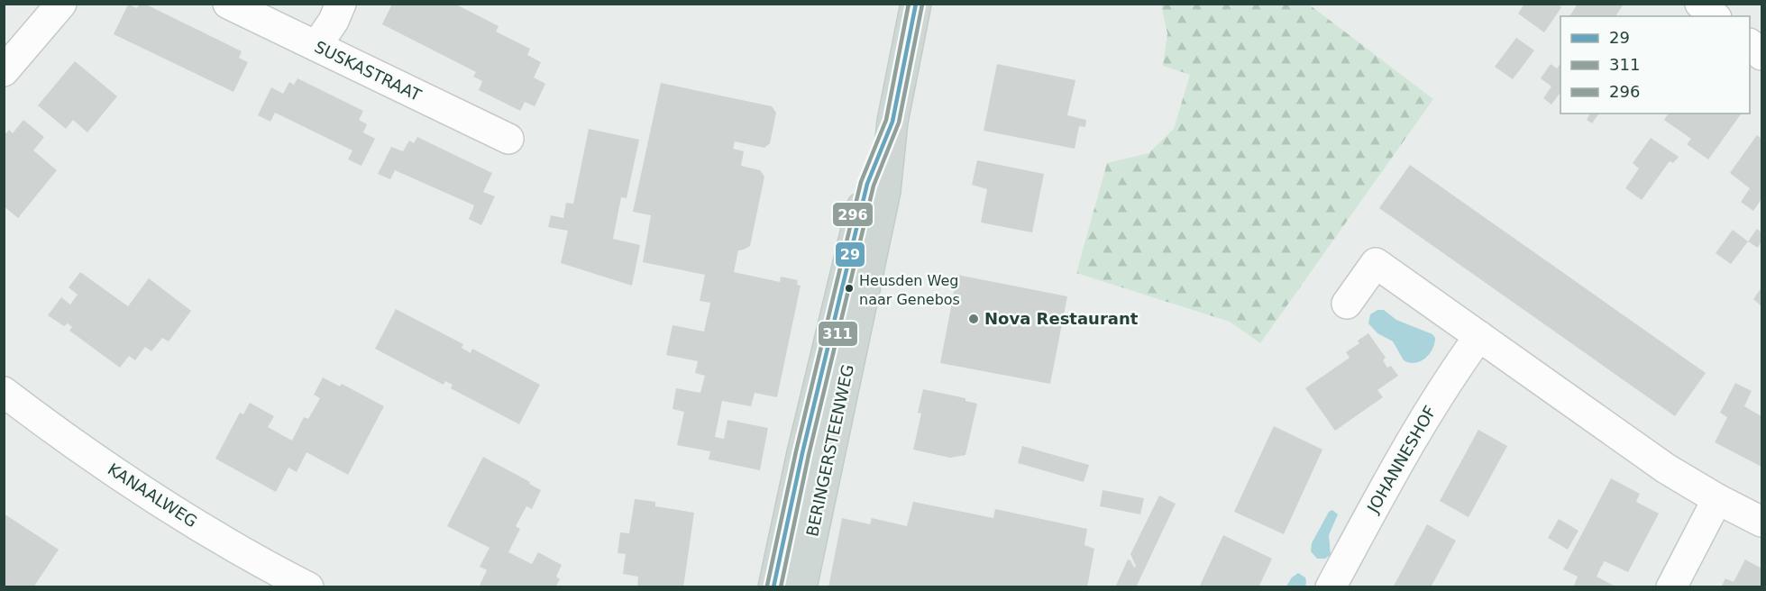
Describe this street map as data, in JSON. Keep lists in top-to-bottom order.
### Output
{
  "streets": {
    "main road": ["BERINGERSTEENWEG"],
    "street": ["SUSKASTRAAT", "JOHANNESHOF", "KANAALWEG"]
  },
  "places": ["Heusden Weg naar Genebos", "Nova Restaurant"],
  "lines": ["transit line 29", "transit line 296", "transit line 311"],
  "legend": ["29", "311", "296"]
}
